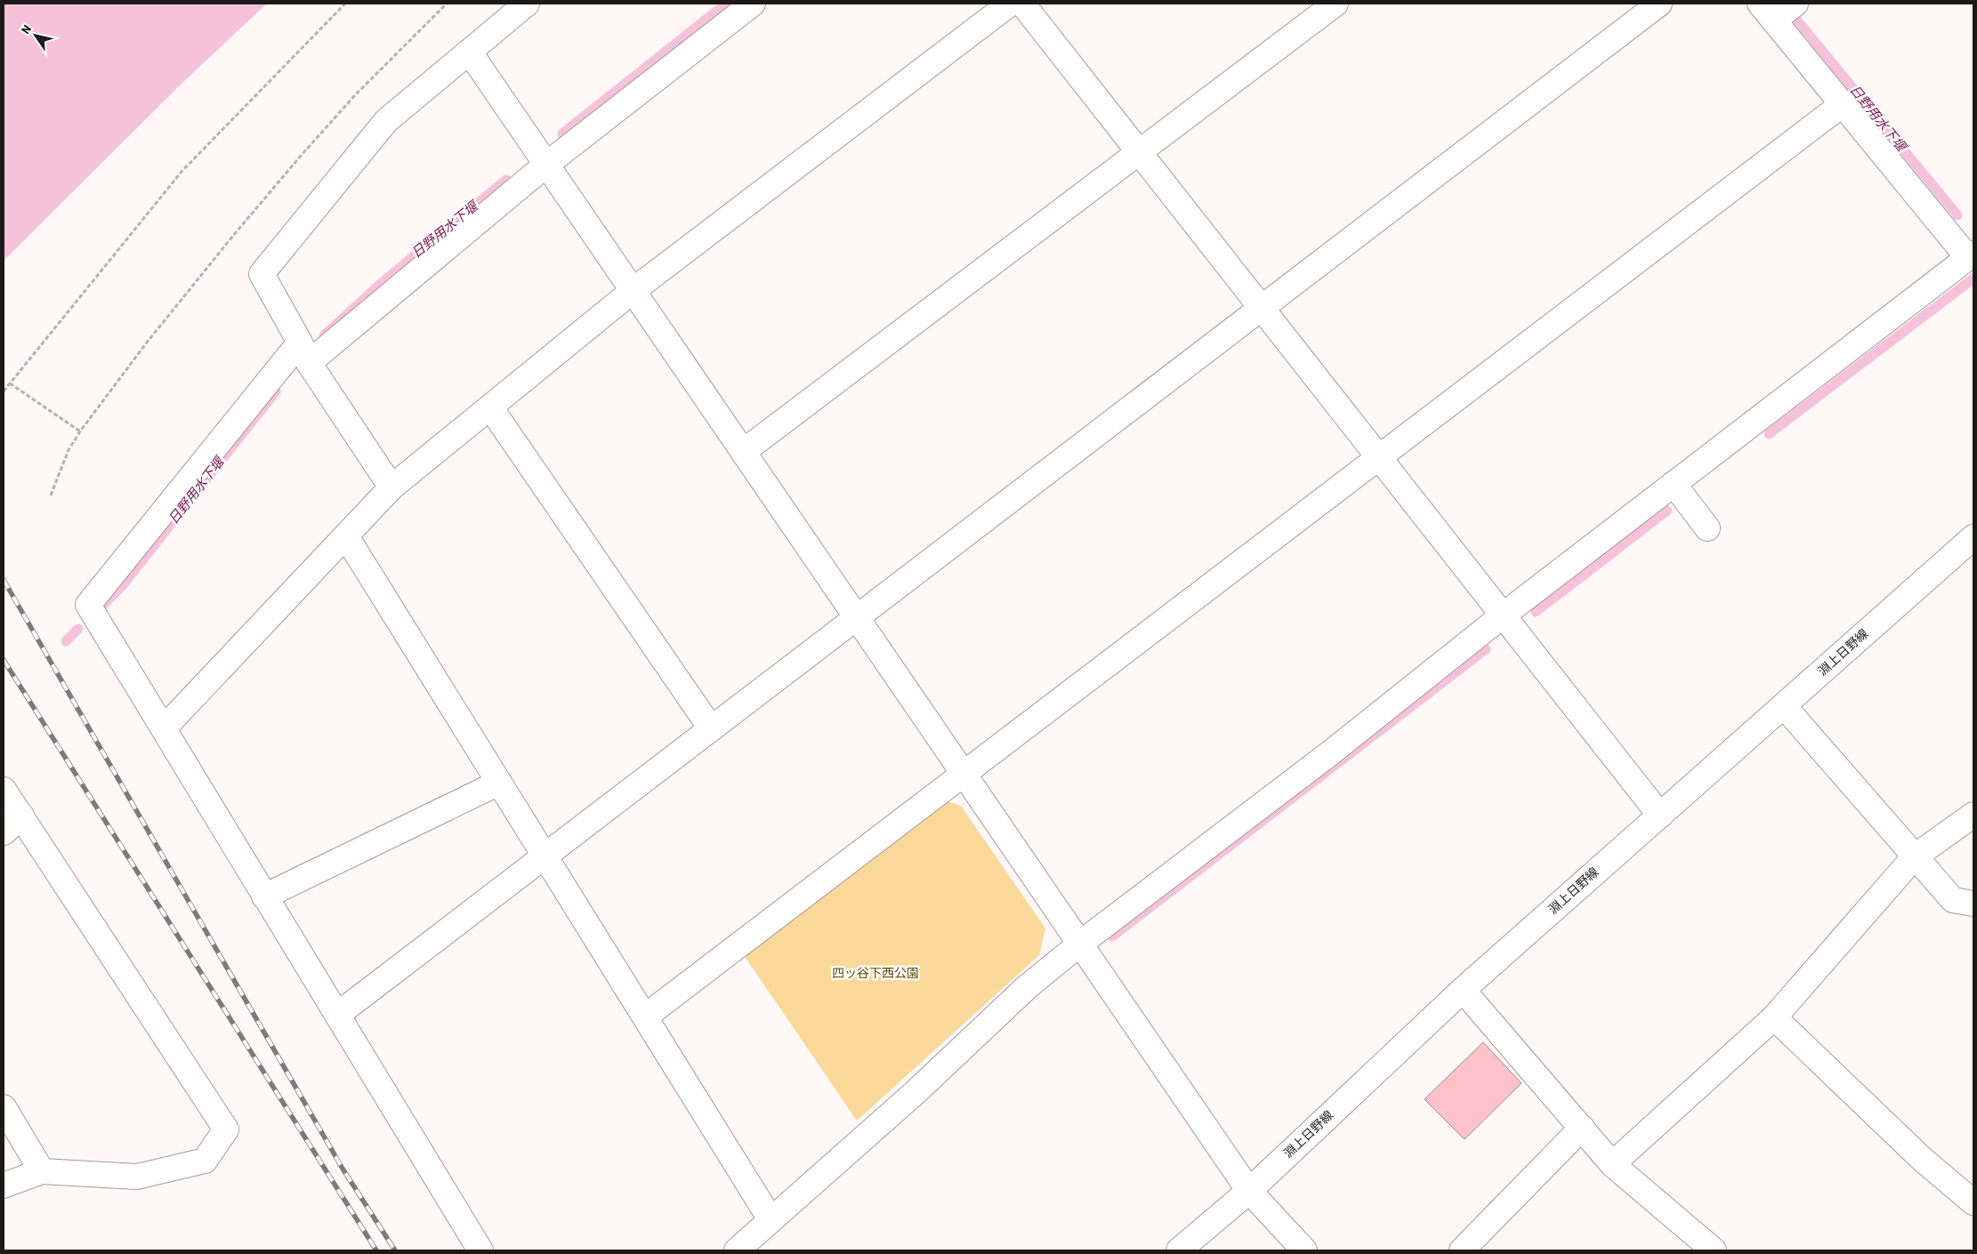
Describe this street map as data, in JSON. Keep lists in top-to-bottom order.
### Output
{
  "streets": {
    "street": ["淵上日野線"]
  },
  "water": ["日野用水下堰"],
  "parks": ["四ッ谷下西公園"],
  "north": "top left"
}
